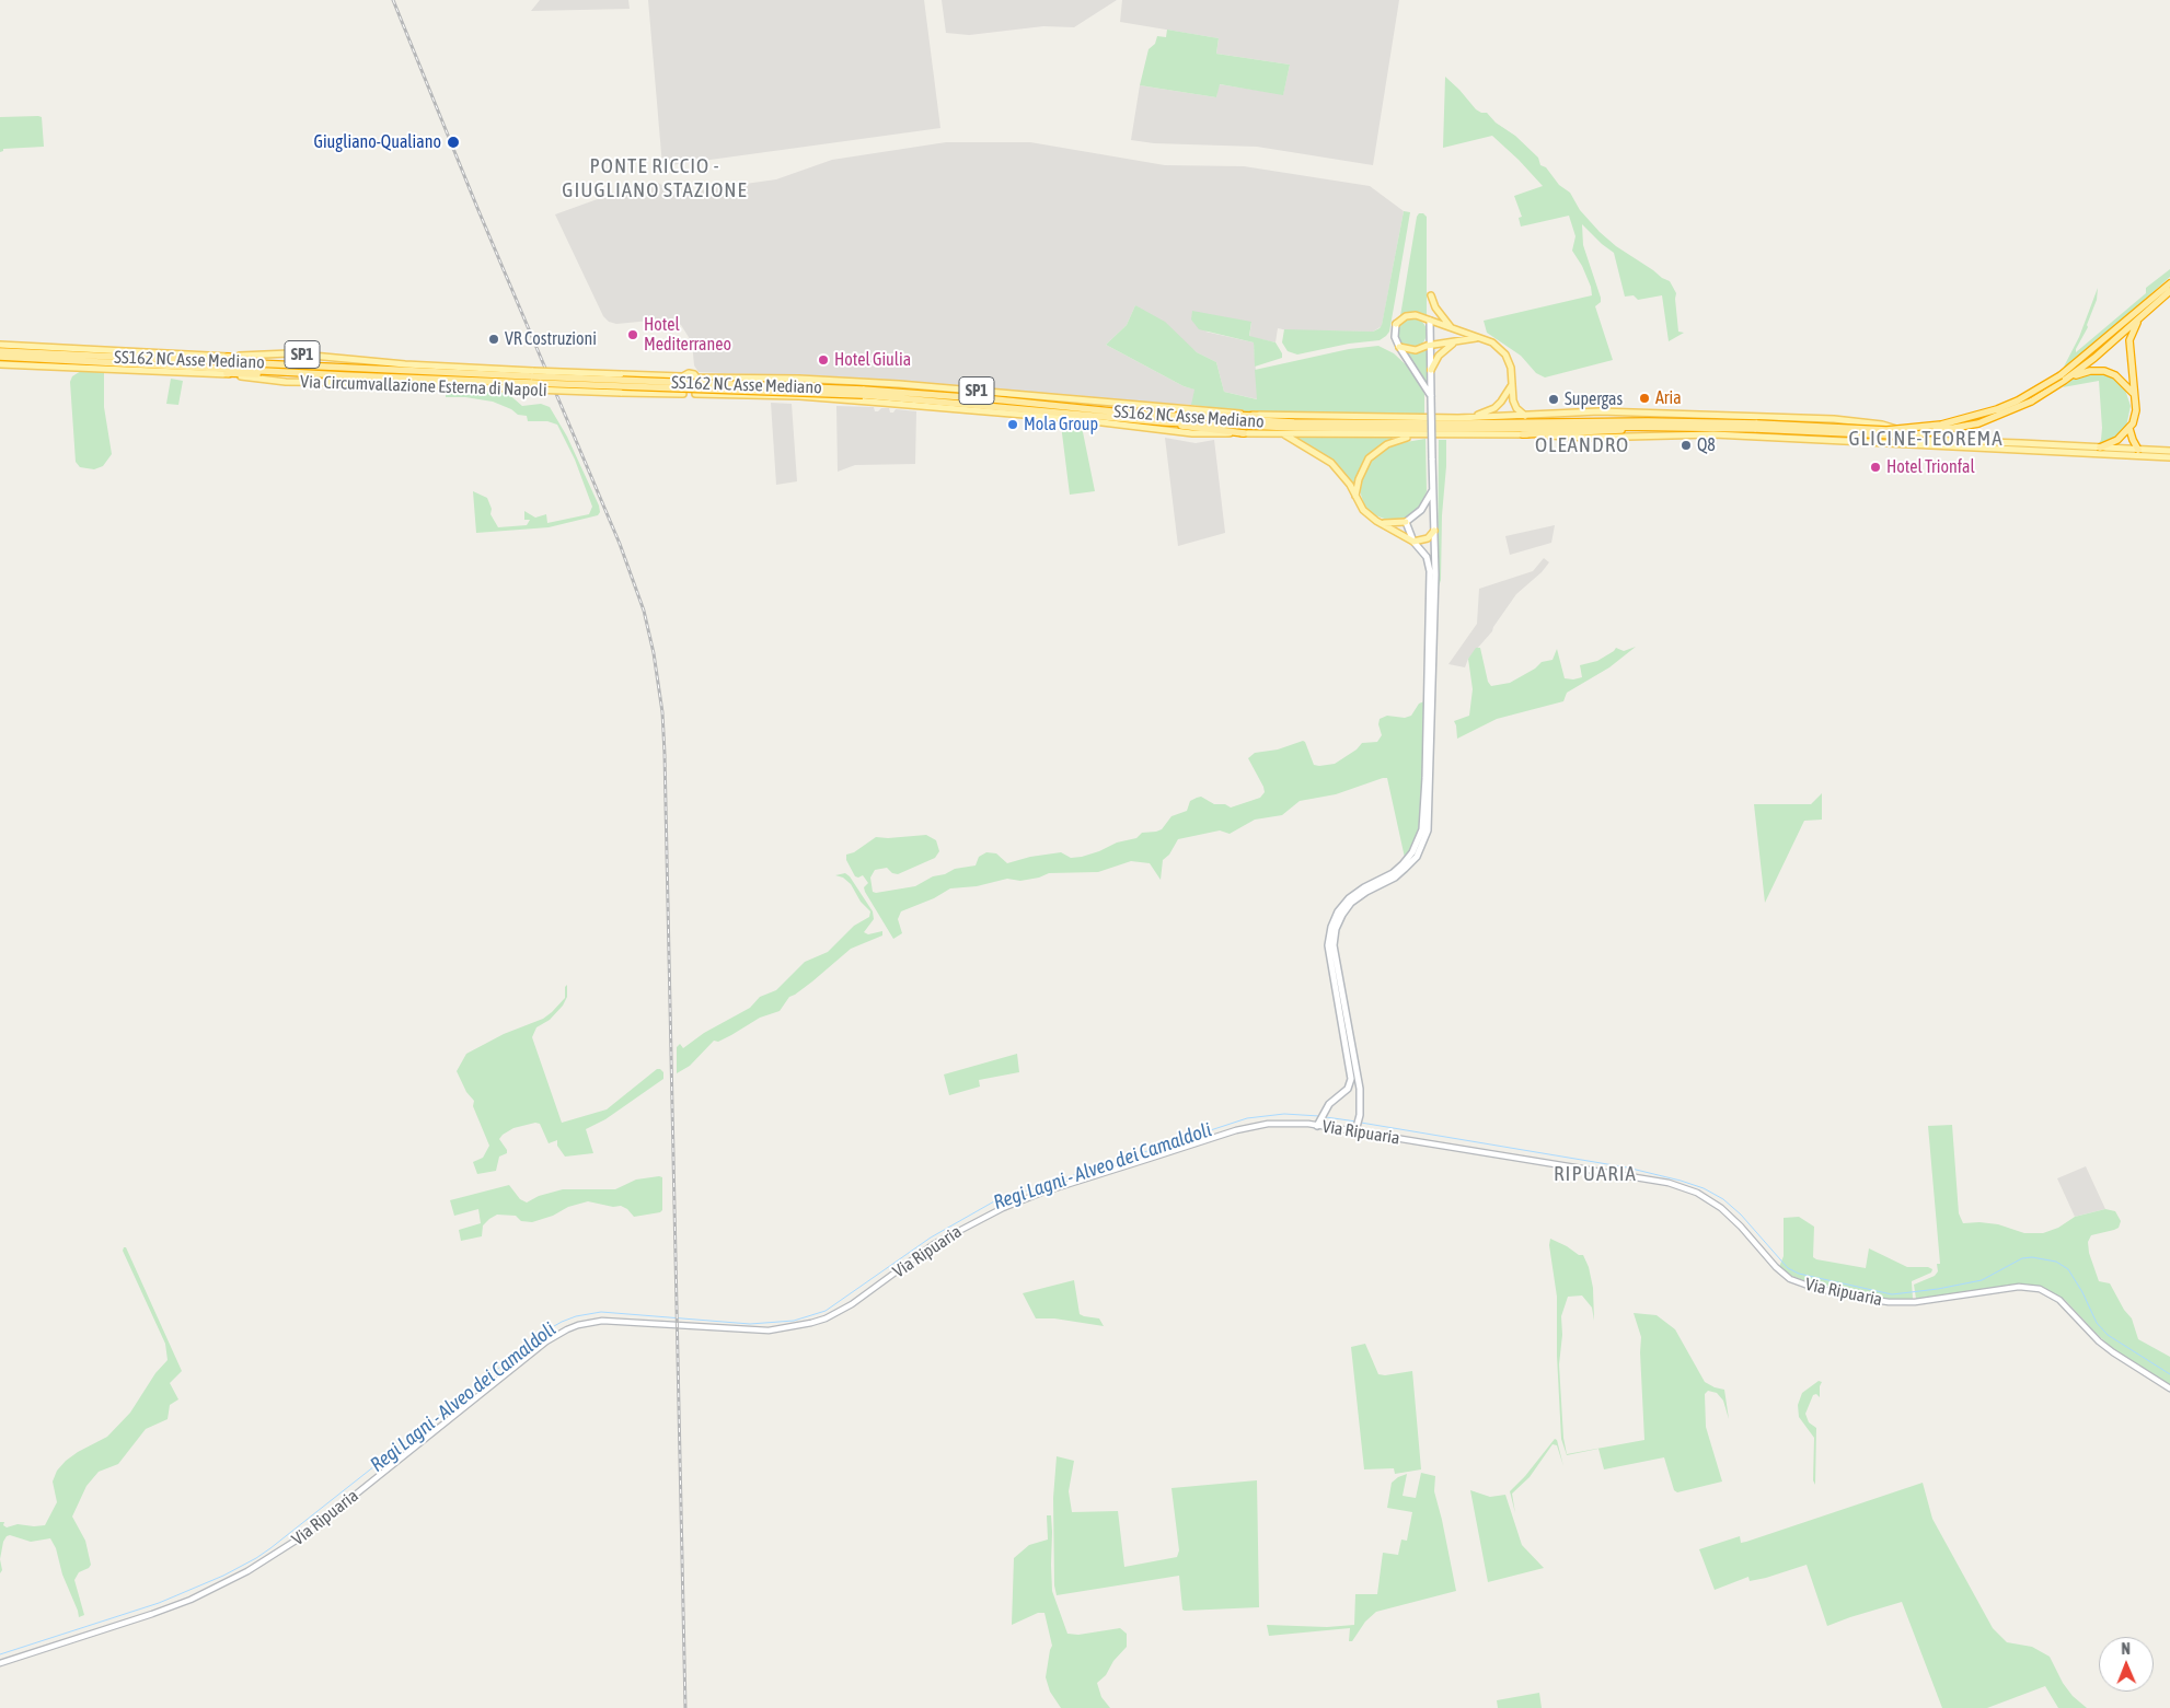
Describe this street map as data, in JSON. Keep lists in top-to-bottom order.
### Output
{
  "streets": {
    "highway": ["SS162 NC Asse Mediano"],
    "main road": ["SP1", "Via Circumvallazione Esterna di Napoli"],
    "street": ["Via Ripuaria"]
  },
  "crossings": [
    ["SS162 NC Asse Mediano", "Via Circumvallazione Esterna di Napoli"]
  ],
  "districts": [
    "PONTE RICCIO - GIUGLIANO STAZIONE",
    "GLICINE-TEOREMA",
    "OLEANDRO",
    "RIPUARIA"
  ],
  "water": ["Regi Lagni - Alveo dei Camaldoli"],
  "places": [
    "Giugliano-Qualiano",
    "Hotel Mediterraneo",
    "VR Costruzioni",
    "Hotel Giulia",
    "Aria",
    "Supergas",
    "Mola Group",
    "Q8",
    "Hotel Trionfal"
  ],
  "north": "top"
}
